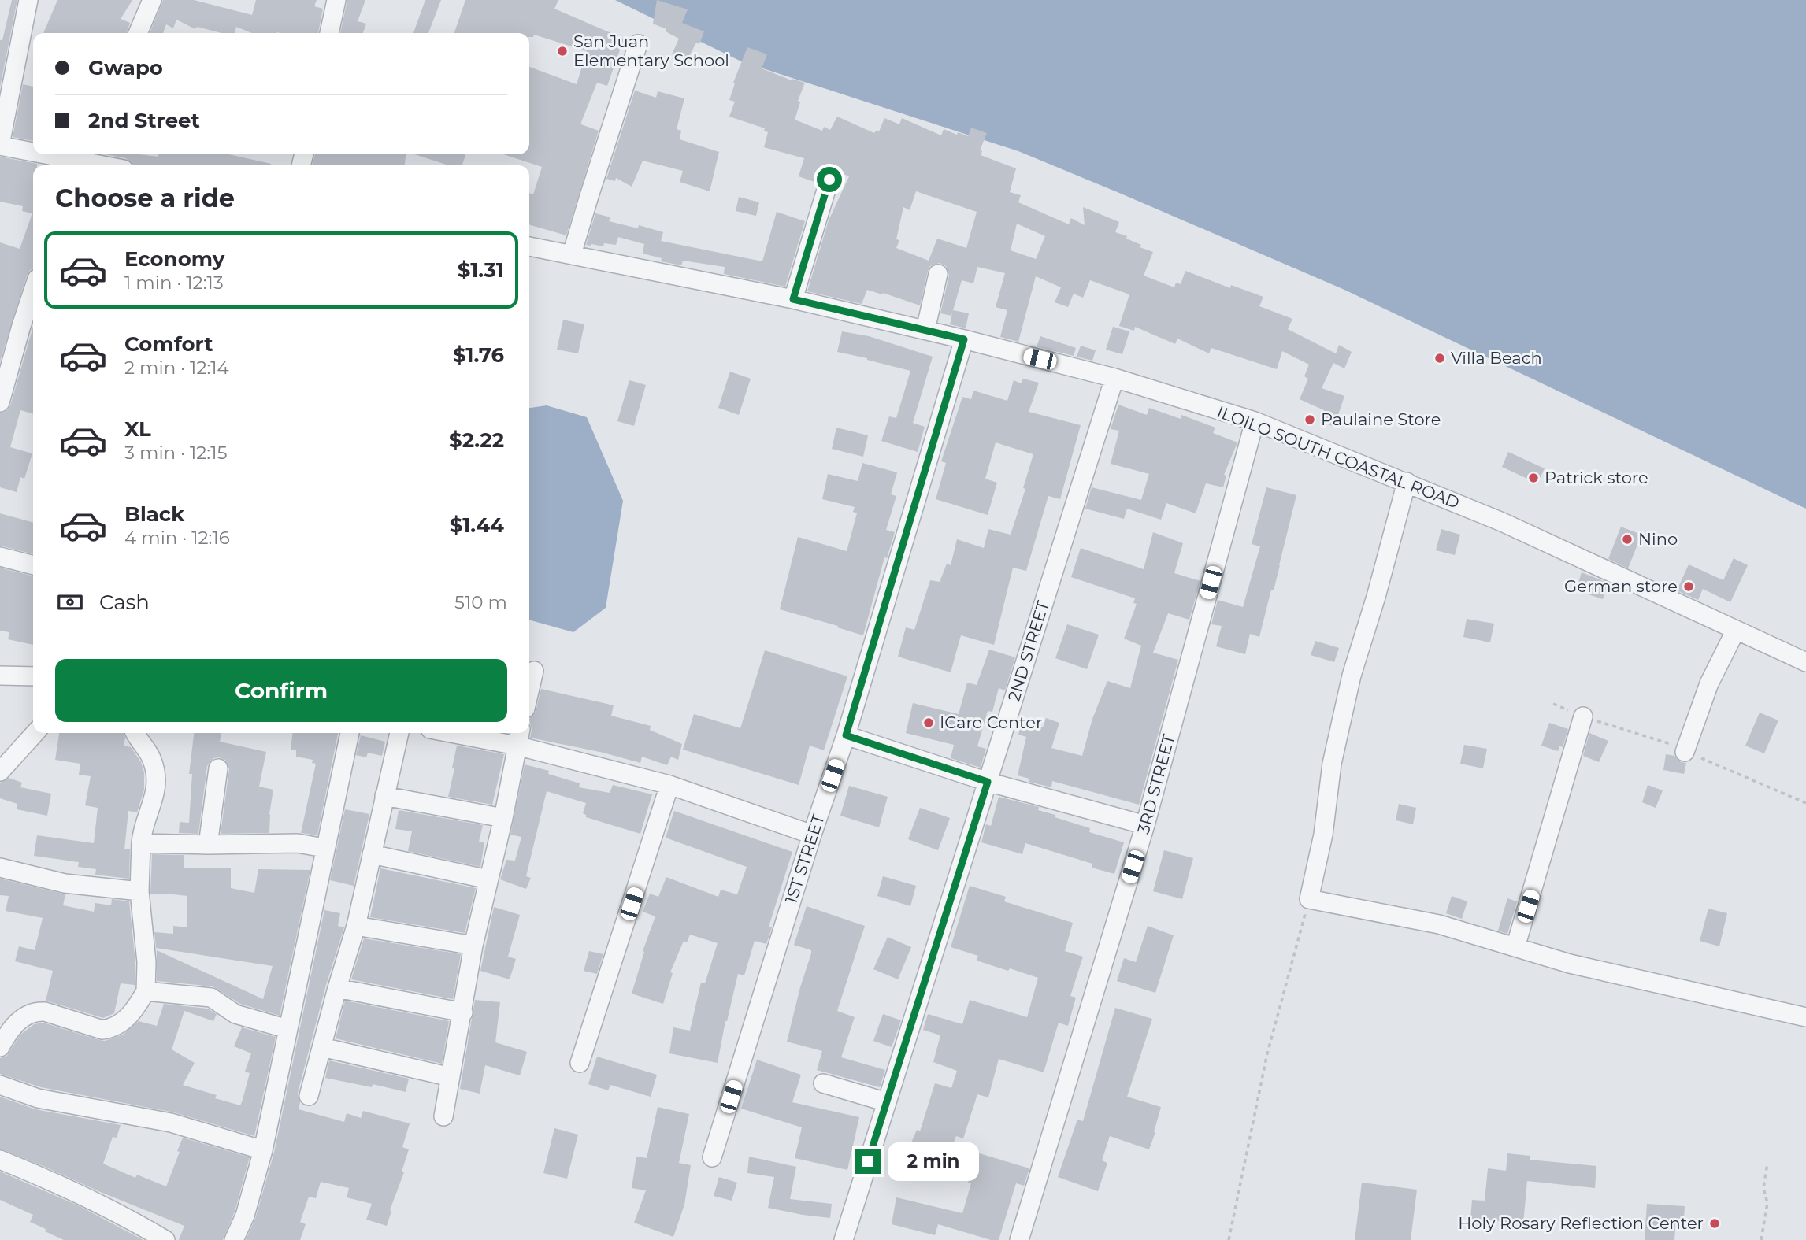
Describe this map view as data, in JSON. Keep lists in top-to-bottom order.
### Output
{
  "streets": {
    "street": [
      "ILOILO SOUTH COASTAL ROAD",
      "2ND STREET",
      "3RD STREET",
      "1ST STREET"
    ]
  },
  "crossings": [
    ["ILOILO SOUTH COASTAL ROAD", "2ND STREET"],
    ["ILOILO SOUTH COASTAL ROAD", "3RD STREET"],
    ["ILOILO SOUTH COASTAL ROAD", "1ST STREET"]
  ],
  "places": [
    "San Juan Elementary School",
    "Villa Beach",
    "Paulaine Store",
    "Patrick store",
    "Nino",
    "German store",
    "ICare Center",
    "Holy Rosary Reflection Center"
  ],
  "page": {
    "banner": ["Gwapo", "2nd Street"],
    "heading": "Choose a ride",
    "list": [
      {
        "name": "Economy",
        "note": "1 min · 12:13",
        "value": "$1.31"
      },
      {
        "name": "Comfort",
        "note": "2 min · 12:14",
        "value": "$1.76"
      },
      {
        "name": "XL",
        "note": "3 min · 12:15",
        "value": "$2.22"
      },
      {
        "name": "Black",
        "note": "4 min · 12:16",
        "value": "$1.44"
      }
    ],
    "pay": ["Cash", "510 m"],
    "buttons": "Confirm",
    "bubble": "2 min"
  }
}
